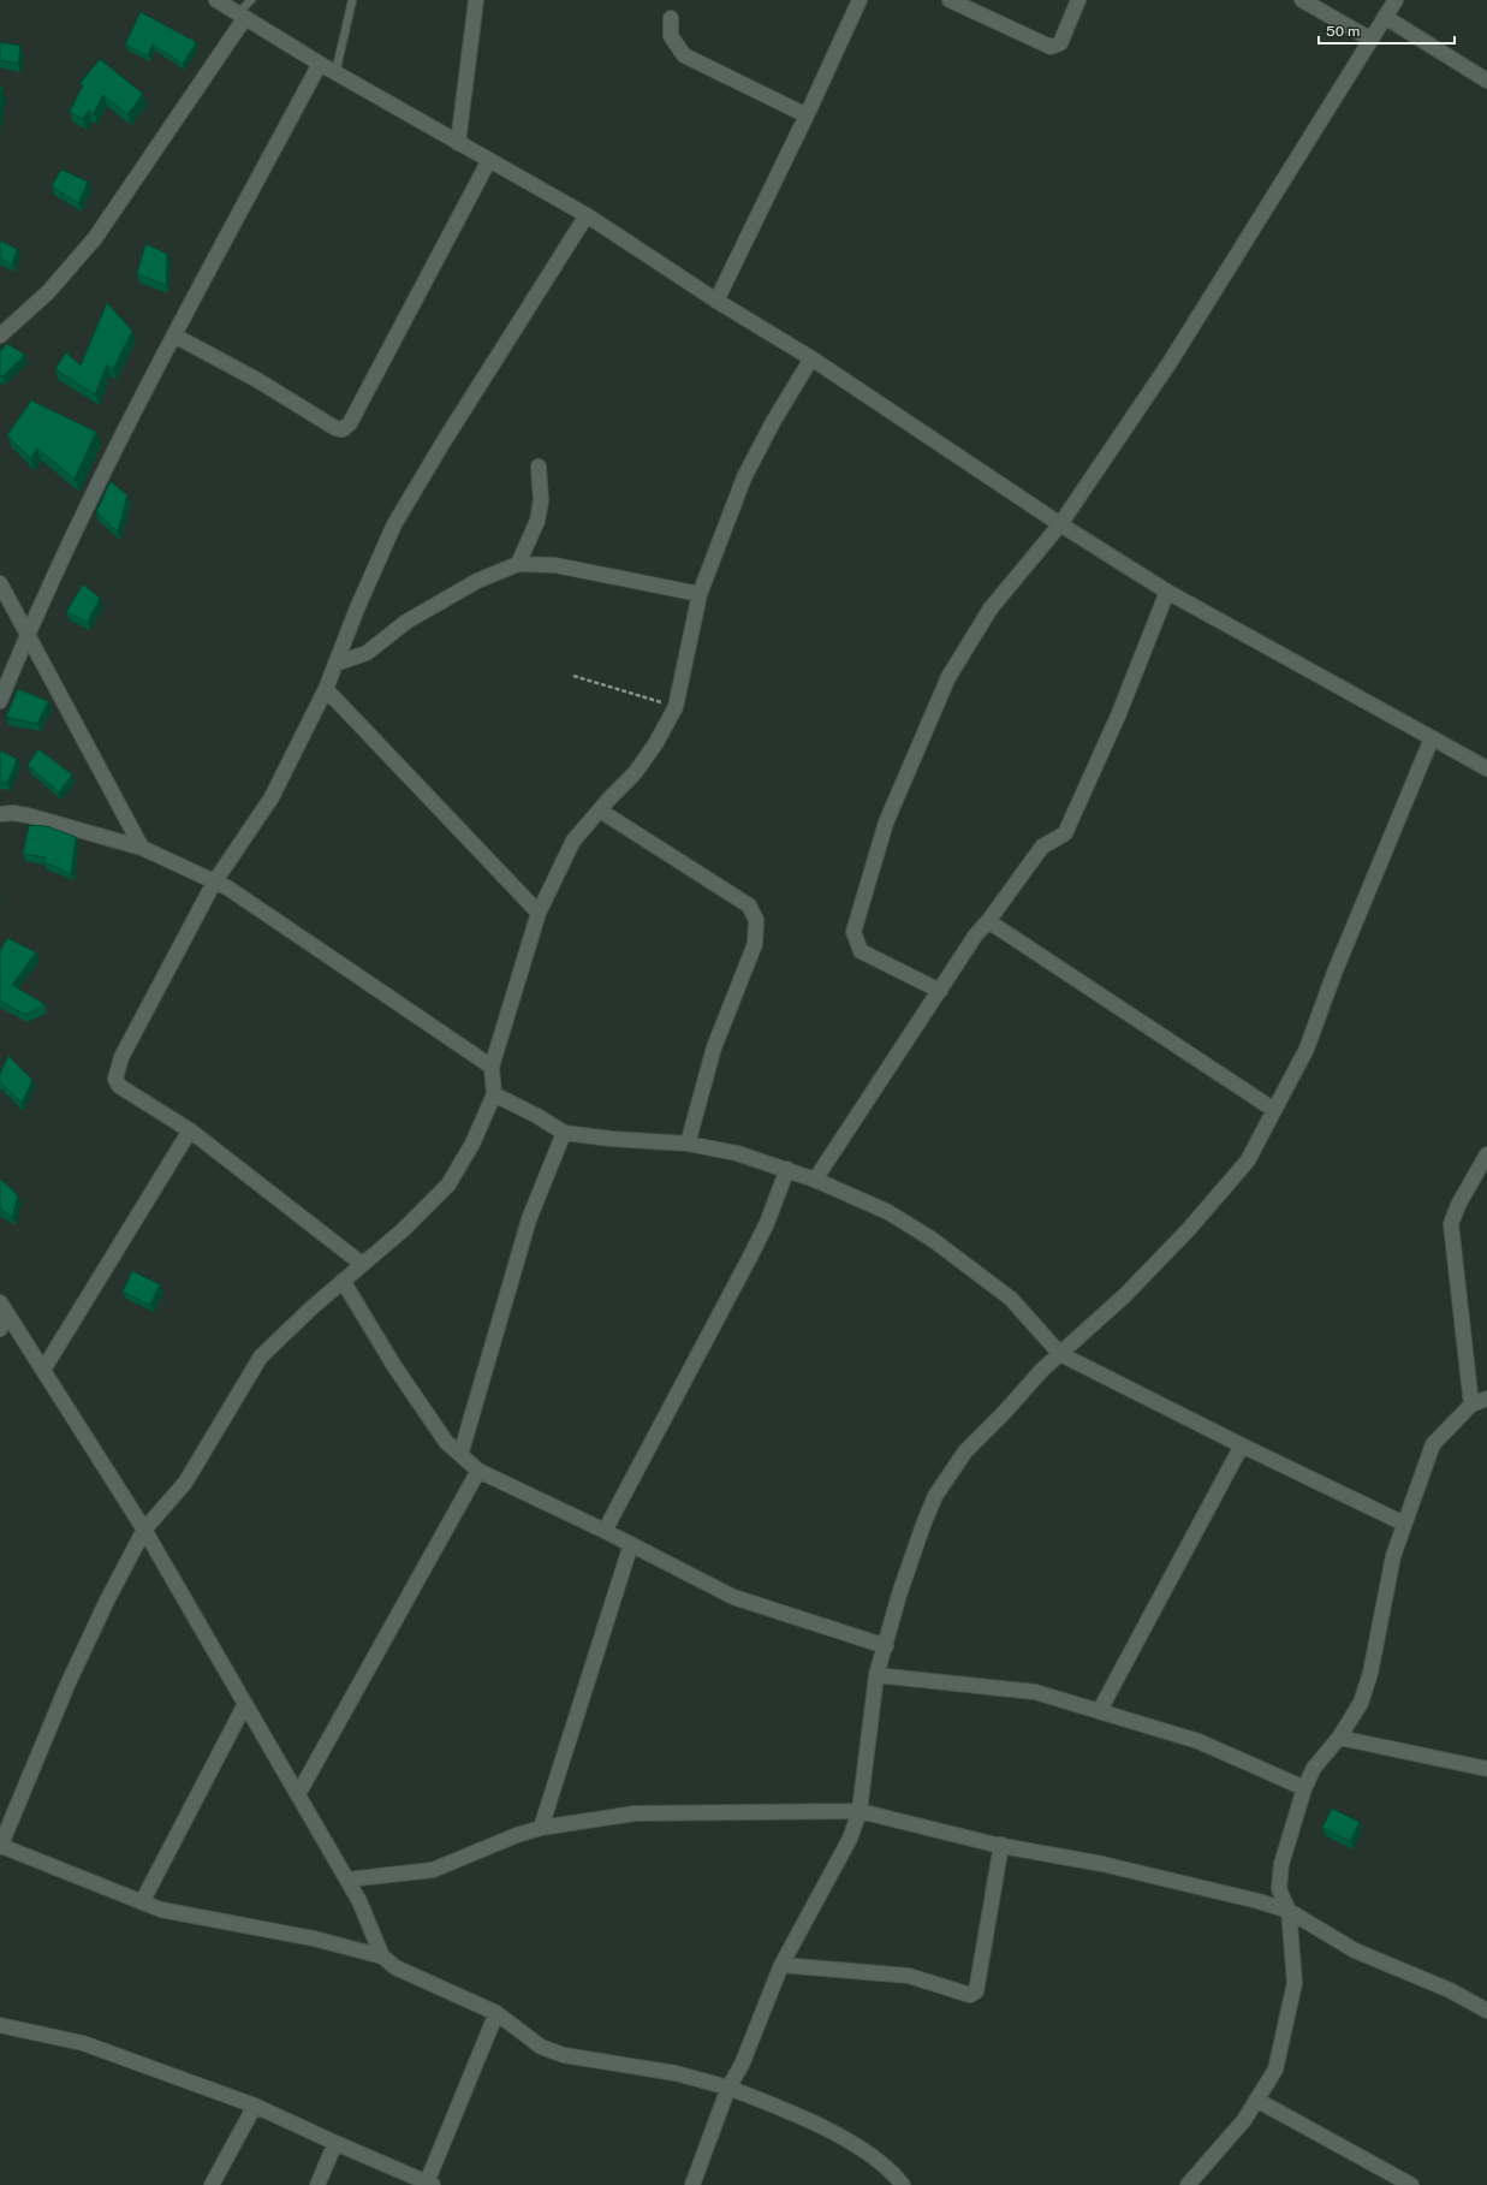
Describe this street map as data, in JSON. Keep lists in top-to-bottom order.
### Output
{
  "scale_bar": "50 m"
}
